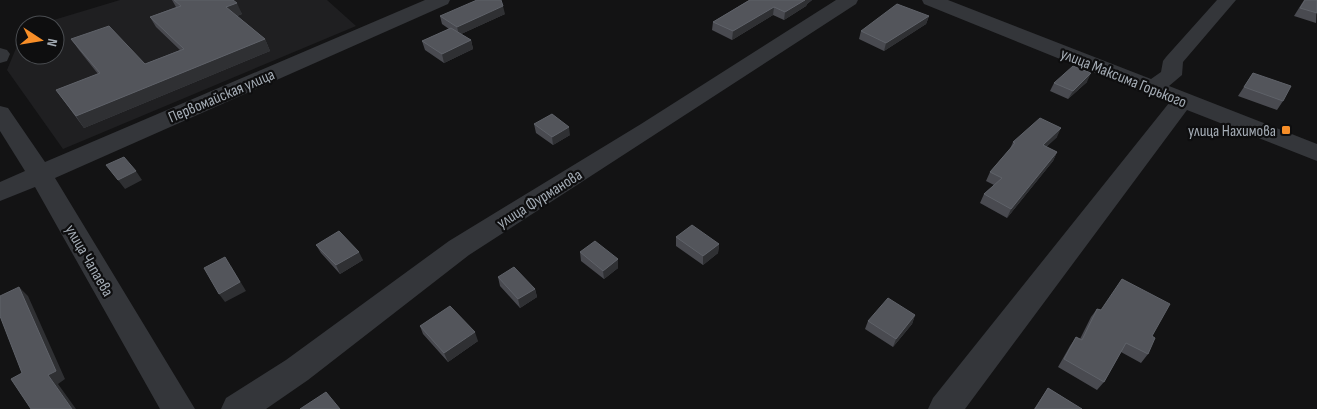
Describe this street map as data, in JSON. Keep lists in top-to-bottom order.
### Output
{
  "streets": {
    "street": [
      "улица Максима Горького",
      "Первомайская улица",
      "улица Фурманова",
      "улица Чапаева"
    ]
  },
  "crossings": [
    ["Первомайская улица", "улица Чапаева"]
  ],
  "places": {
    "transit": ["улица Нахимова"]
  },
  "north": "right"
}
